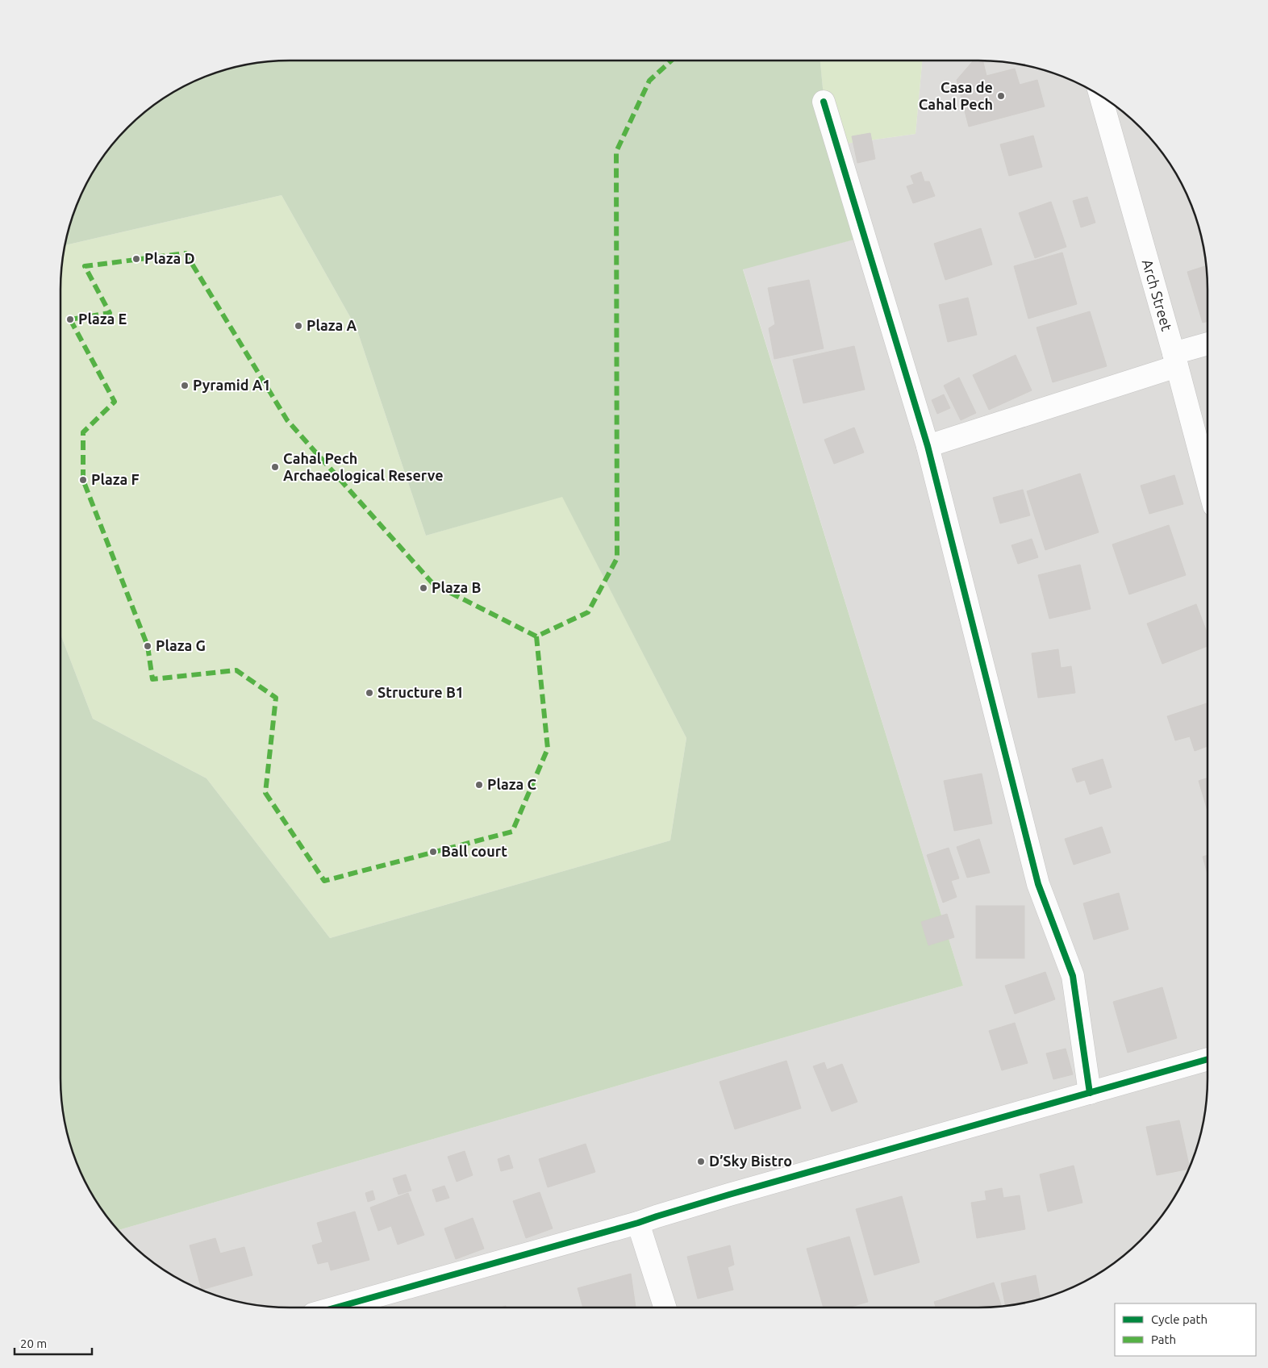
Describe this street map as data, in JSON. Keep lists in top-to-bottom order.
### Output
{
  "streets": {
    "street": ["Arch Street"]
  },
  "places": [
    "Casa de Cahal Pech",
    "Plaza D",
    "Plaza E",
    "Plaza A",
    "Pyramid A1",
    "Cahal Pech Archaeological Reserve",
    "Plaza F",
    "Plaza B",
    "Plaza G",
    "Structure B1",
    "Plaza C",
    "Ball court",
    "D’Sky Bistro"
  ],
  "legend": ["Cycle path", "Path"],
  "scale_bar": "20 m"
}
